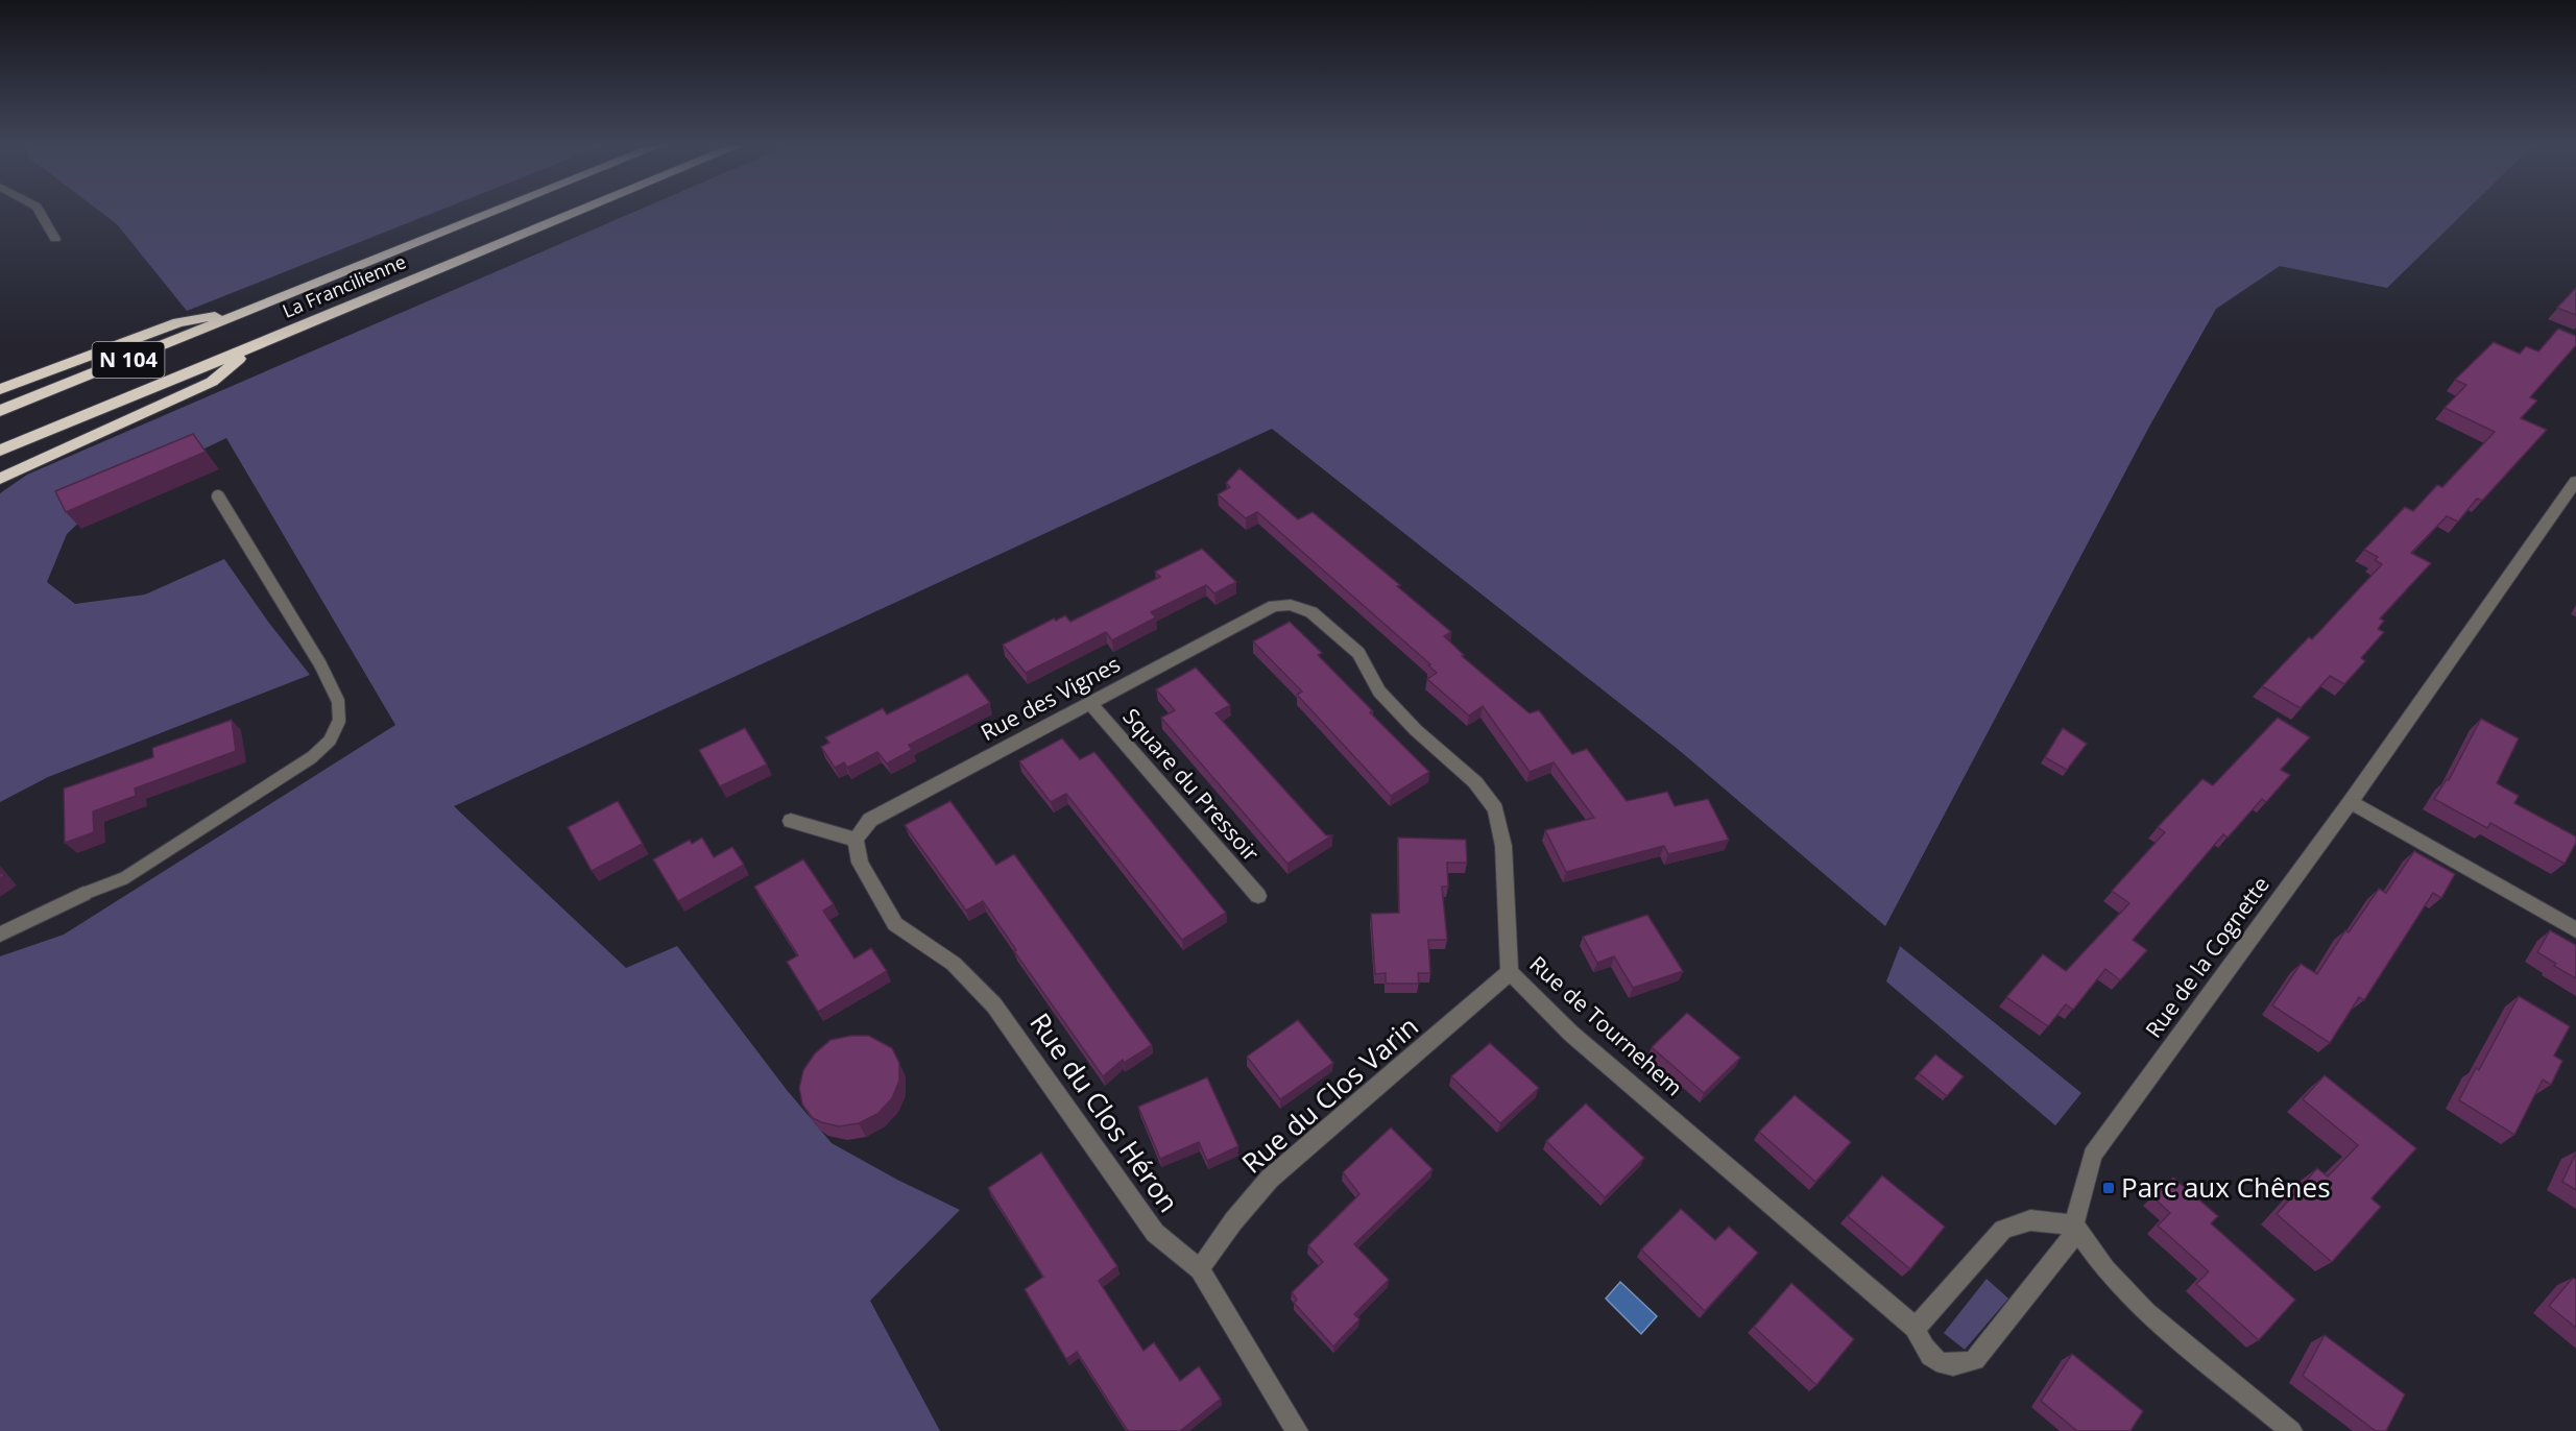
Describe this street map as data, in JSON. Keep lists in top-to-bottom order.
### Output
{
  "streets": {
    "highway": ["La Francilienne", "N 104"],
    "street": [
      "Rue des Vignes",
      "Square du Pressoir",
      "Rue de la Cognette",
      "Rue de Tournehem",
      "Rue du Clos Varin",
      "Rue du Clos Héron"
    ]
  },
  "crossings": [
    ["Rue des Vignes", "Square du Pressoir"],
    ["Rue des Vignes", "Rue de Tournehem"],
    ["Rue des Vignes", "Rue du Clos Héron"],
    ["Rue de la Cognette", "Rue de Tournehem"],
    ["Rue de Tournehem", "Rue du Clos Varin"],
    ["Rue du Clos Varin", "Rue du Clos Héron"]
  ],
  "places": {
    "transit": ["Parc aux Chênes"]
  }
}
